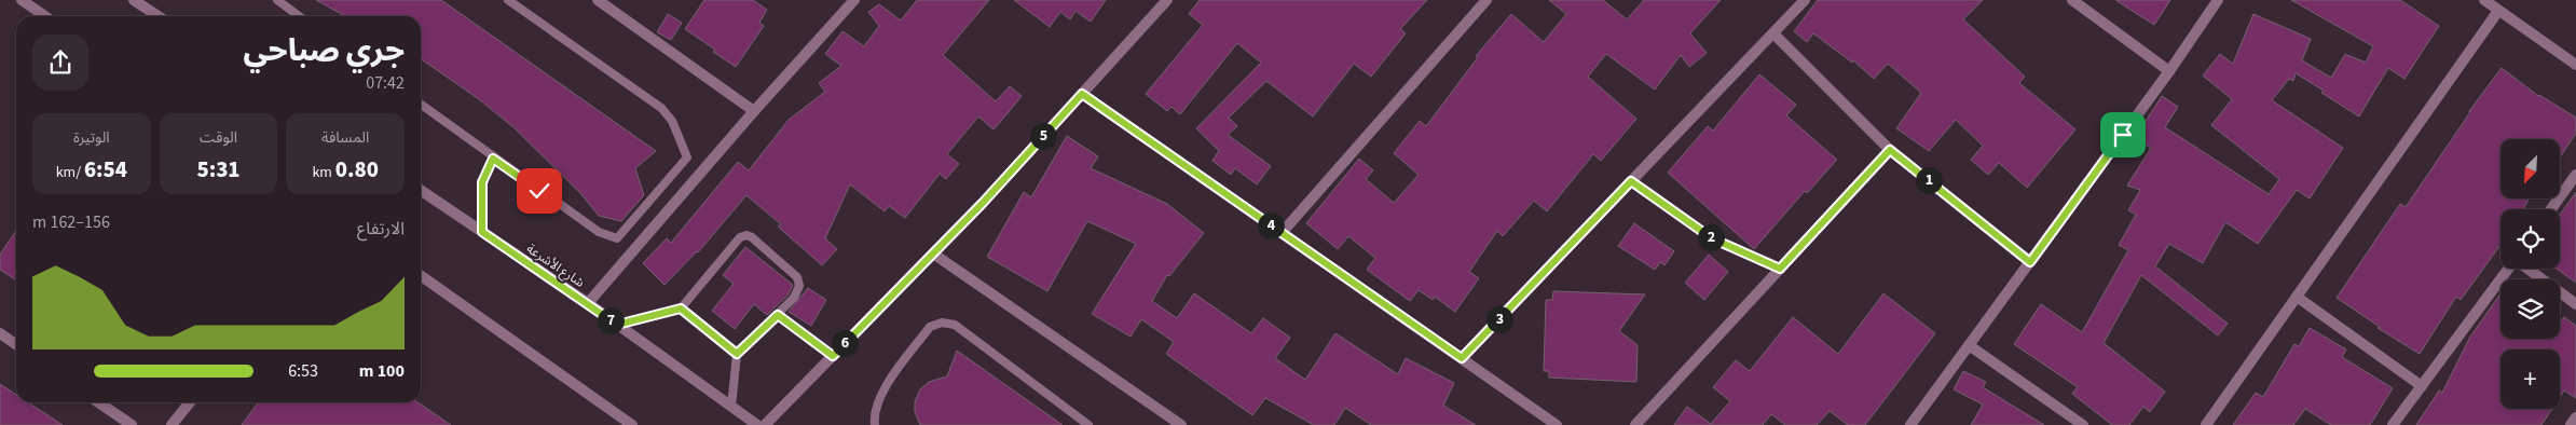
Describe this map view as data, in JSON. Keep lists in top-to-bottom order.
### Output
{
  "streets": {
    "street": ["شارع الأشرعة"]
  },
  "north": "bottom left",
  "page": {
    "heading": ["جري صباحي", "07:42"],
    "stats": [
      ["المسافة", "0.80 km"],
      ["الوقت", "5:31"],
      ["الوتيرة", "6:54 /km"]
    ],
    "pins": [
      "5",
      "1",
      "4",
      "2",
      "3",
      "7",
      "6"
    ],
    "map_buttons": "+",
    "chart": ["الارتفاع", "156–162 m"],
    "list": [
      {
        "name": "100 m",
        "note": "6:53"
      }
    ]
  }
}
